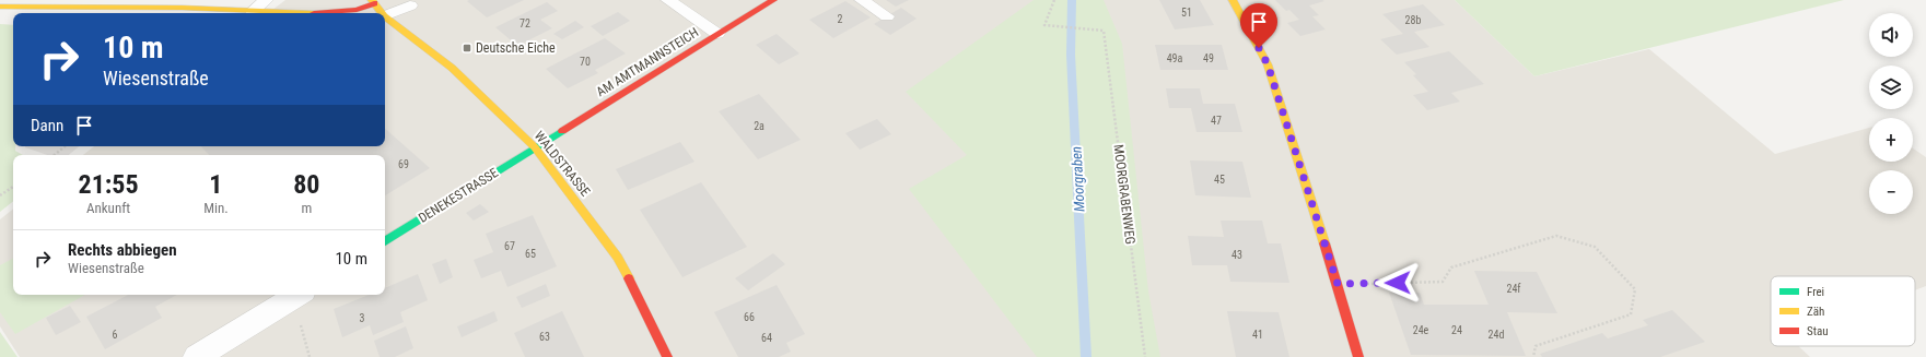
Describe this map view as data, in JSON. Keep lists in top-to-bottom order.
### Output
{
  "streets": {
    "main road": ["AM AMTMANNSTEICH", "WALDSTRASSE", "DENEKESTRASSE"],
    "path": ["MOORGRABENWEG"]
  },
  "crossings": [
    ["AM AMTMANNSTEICH", "WALDSTRASSE"],
    ["AM AMTMANNSTEICH", "DENEKESTRASSE"],
    ["WALDSTRASSE", "DENEKESTRASSE"]
  ],
  "water": ["Moorgraben"],
  "places": {
    "transit": ["Deutsche Eiche"]
  },
  "house_numbers": [
    "51",
    "2",
    "28b",
    "72",
    "49a",
    "49",
    "70",
    "47",
    "2a",
    "69",
    "45",
    "67",
    "65",
    "43",
    "24f",
    "66",
    "3",
    "24e",
    "24",
    "6",
    "41",
    "24d",
    "63",
    "64"
  ],
  "legend": ["Frei", "Zäh", "Stau"],
  "page": {
    "map_buttons": ["+", "−"],
    "turn": ["10 m", "Wiesenstraße"],
    "then": "Dann",
    "eta": [
      "21:55",
      "Ankunft",
      "1",
      "Min.",
      "80",
      "m"
    ],
    "list": [
      {
        "name": "Rechts abbiegen",
        "note": "Wiesenstraße",
        "value": "10 m"
      }
    ]
  }
}
